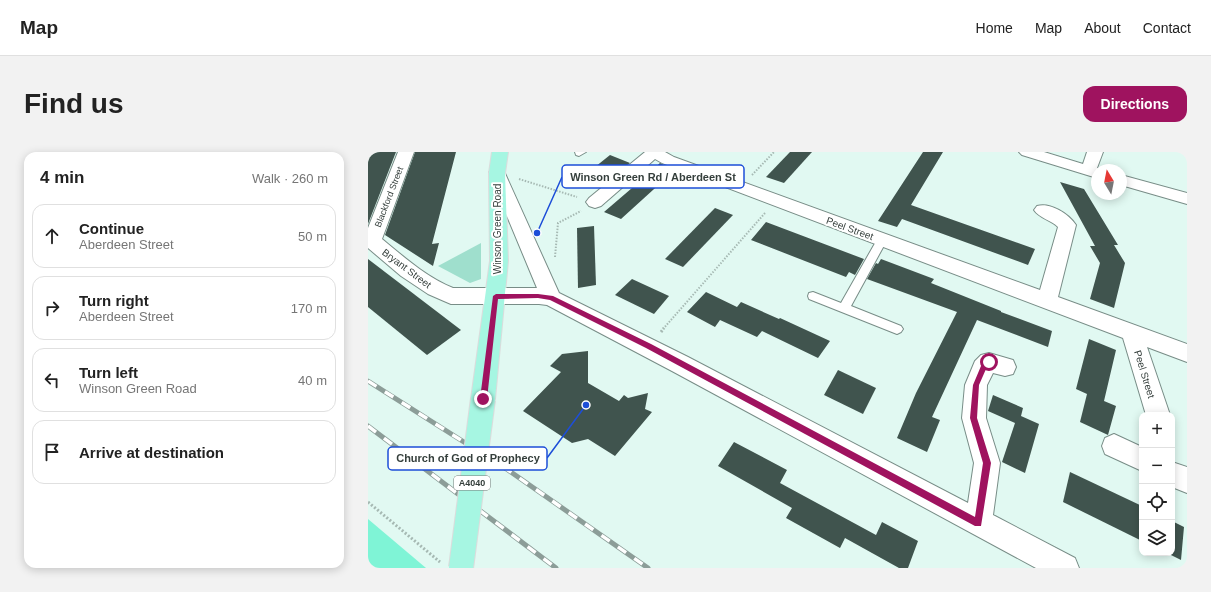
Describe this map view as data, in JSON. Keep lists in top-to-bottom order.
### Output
{
  "streets": {
    "main road": ["Winson Green Road", "A4040"],
    "street": ["Blackford Street", "Peel Street", "Bryant Street"]
  },
  "crossings": [
    ["Blackford Street", "Bryant Street"],
    ["Winson Green Road", "Bryant Street"]
  ],
  "places": ["Winson Green Rd / Aberdeen St", "Church of God of Prophecy"],
  "north": "top",
  "page": {
    "header": "Map",
    "nav": [
      "Home",
      "Map",
      "About",
      "Contact"
    ],
    "buttons": "Directions",
    "title": "Find us",
    "heading": ["4 min", "Walk · 260 m"],
    "list": [
      ["Continue", "Aberdeen Street", "50 m"],
      ["Turn right", "Aberdeen Street", "170 m"],
      ["Turn left", "Winson Green Road", "40 m"],
      "Arrive at destination"
    ],
    "map_buttons": ["+", "−"]
  }
}
